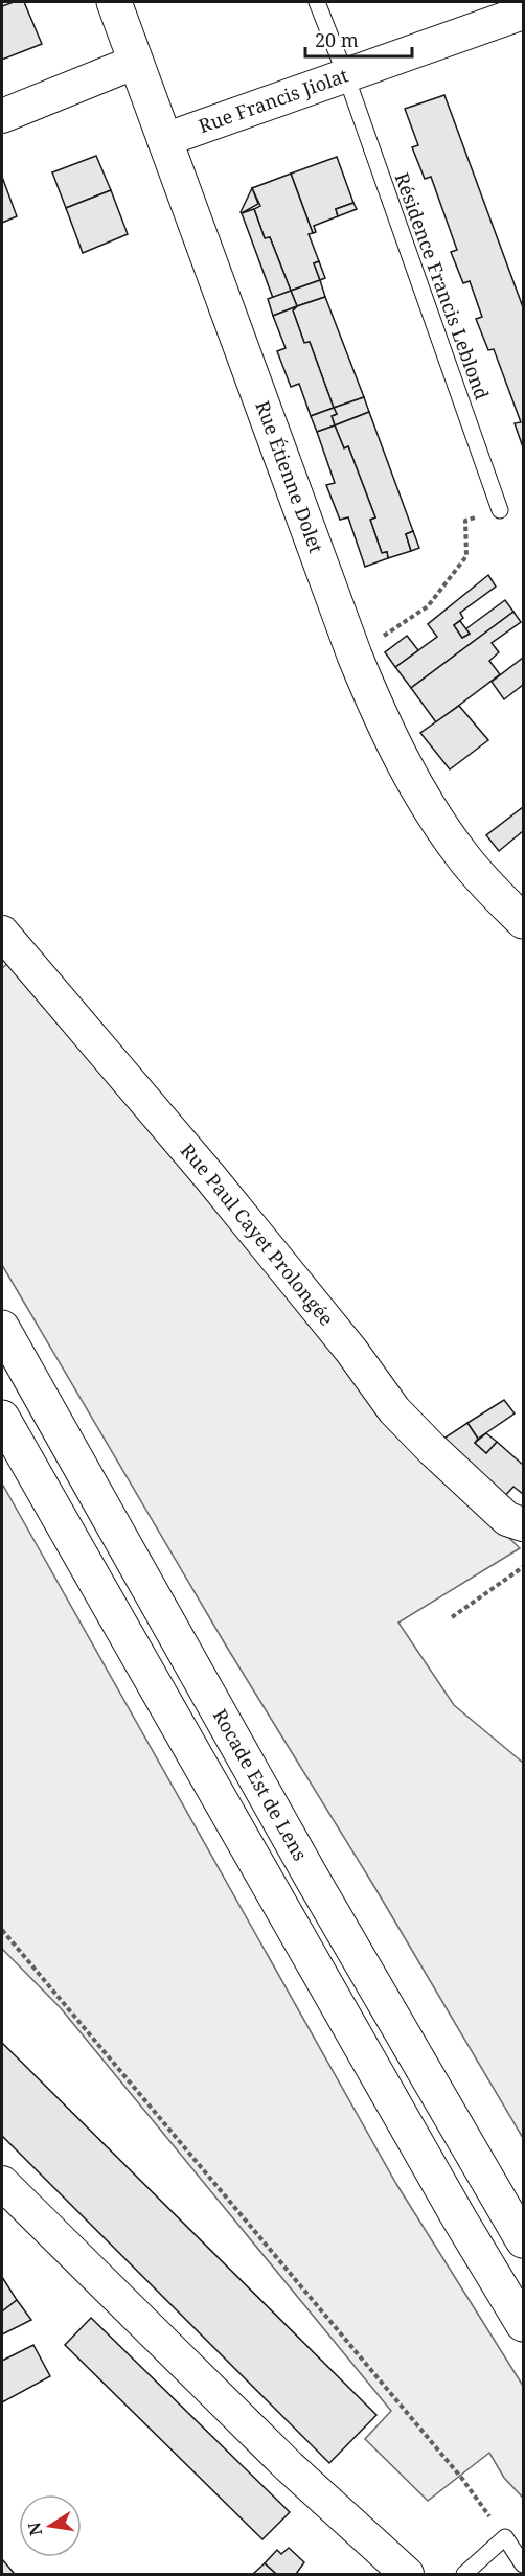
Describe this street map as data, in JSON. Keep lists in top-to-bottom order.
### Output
{
  "streets": {
    "main road": ["Rue Étienne Dolet", "Rocade Est de Lens"],
    "street": ["Rue Francis Jiolat", "Rue Paul Cayet Prolongée"],
    "lane": ["Résidence Francis Leblond"]
  },
  "crossings": [
    ["Rue Francis Jiolat", "Résidence Francis Leblond"],
    ["Rue Francis Jiolat", "Rue Étienne Dolet"]
  ],
  "scale_bar": "20 m",
  "north": "left"
}
